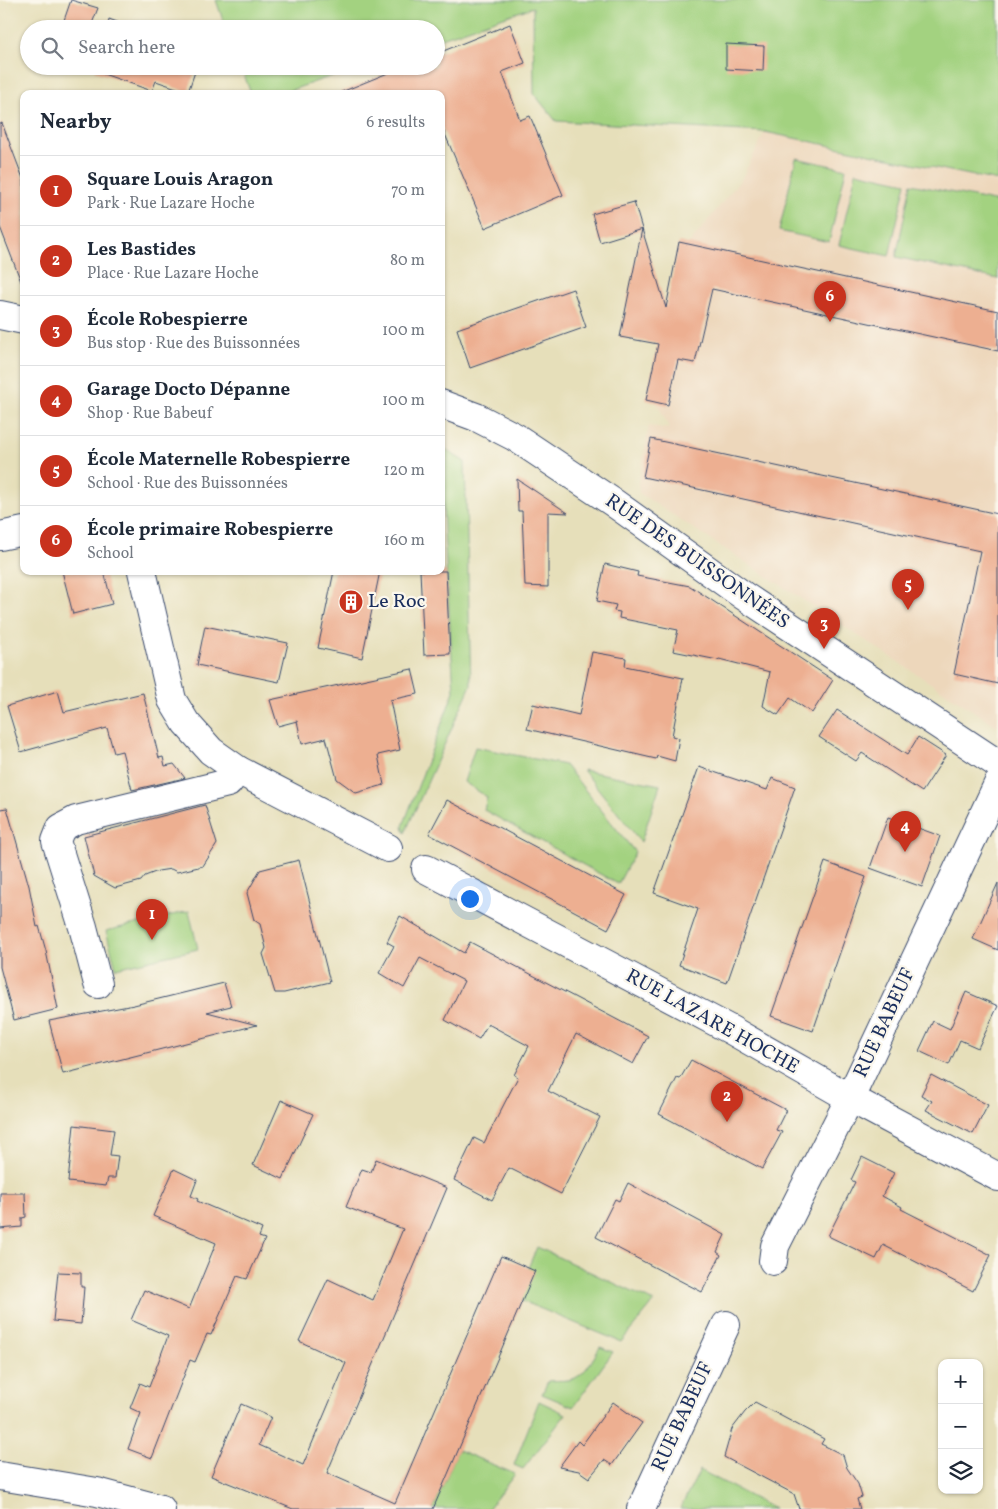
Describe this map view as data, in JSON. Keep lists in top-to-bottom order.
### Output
{
  "streets": {
    "street": ["RUE DES BUISSONNÉES", "RUE LAZARE HOCHE", "RUE BABEUF"]
  },
  "crossings": [
    ["RUE LAZARE HOCHE", "RUE BABEUF"]
  ],
  "places": {
    "building": ["Le Roc"]
  },
  "page": {
    "search": "Search here",
    "heading": ["Nearby", "6 results"],
    "list": [
      {
        "mark": "1",
        "name": "Square Louis Aragon",
        "note": "Park · Rue Lazare Hoche",
        "value": "70 m"
      },
      {
        "mark": "2",
        "name": "Les Bastides",
        "note": "Place · Rue Lazare Hoche",
        "value": "80 m"
      },
      {
        "mark": "3",
        "name": "École Robespierre",
        "note": "Bus stop · Rue des Buissonnées",
        "value": "100 m"
      },
      {
        "mark": "4",
        "name": "Garage Docto Dépanne",
        "note": "Shop · Rue Babeuf",
        "value": "100 m"
      },
      {
        "mark": "5",
        "name": "École Maternelle Robespierre",
        "note": "School · Rue des Buissonnées",
        "value": "120 m"
      },
      {
        "mark": "6",
        "name": "École primaire Robespierre",
        "note": "School",
        "value": "160 m"
      }
    ],
    "pins": [
      "6",
      "5",
      "3",
      "4",
      "1",
      "2"
    ],
    "map_buttons": ["+", "−"]
  }
}
